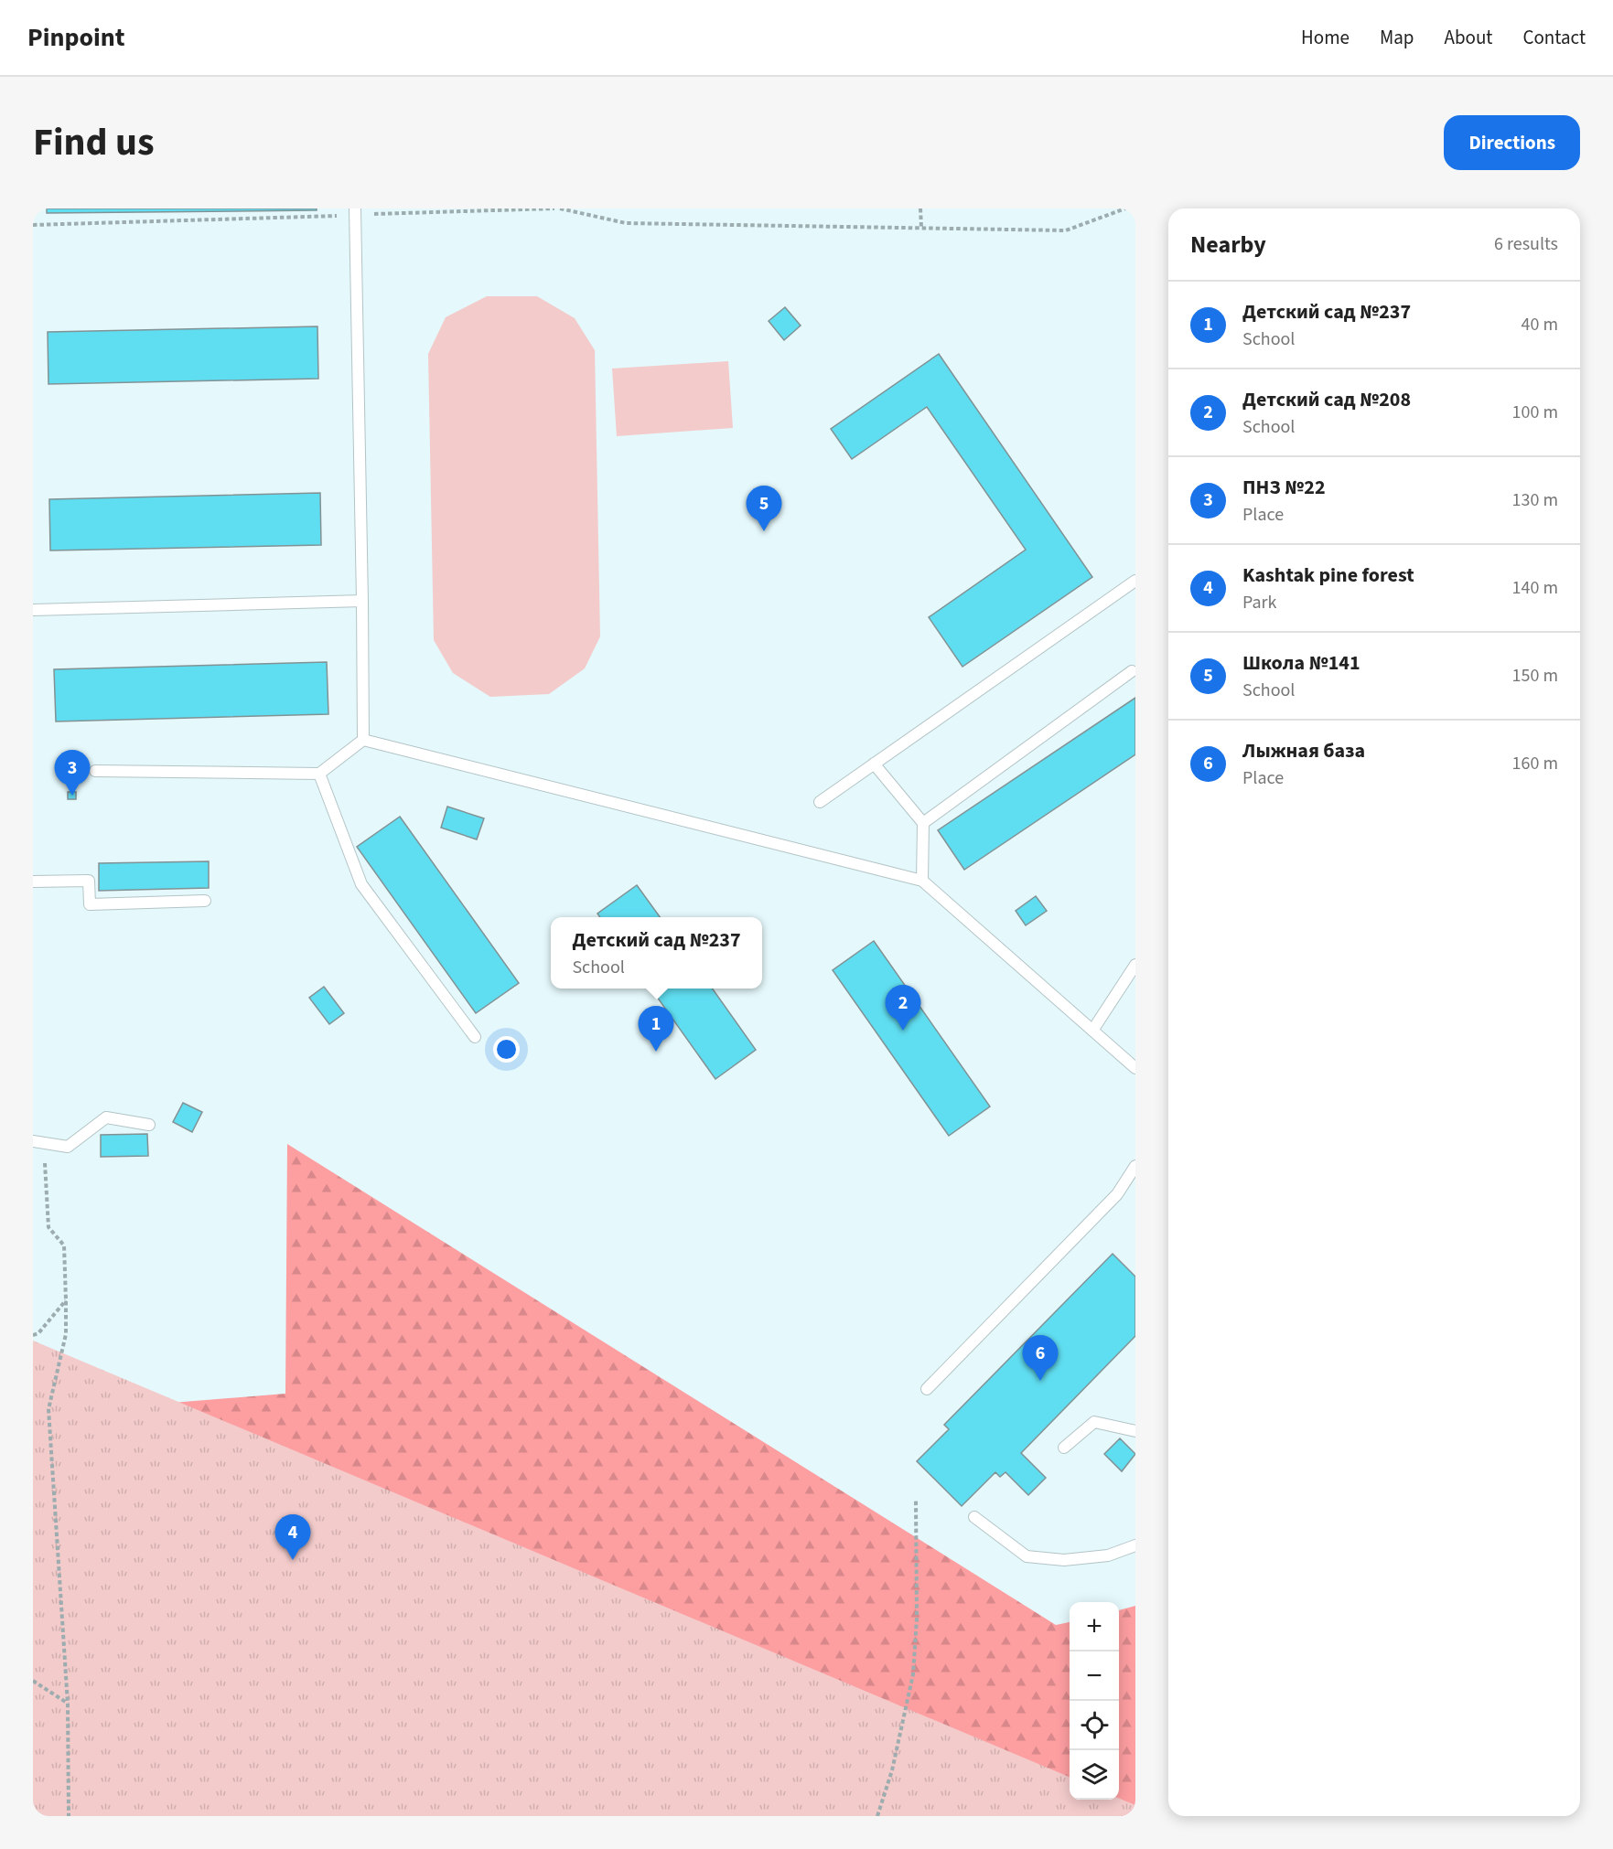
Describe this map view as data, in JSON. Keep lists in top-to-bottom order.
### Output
{
  "page": {
    "header": "Pinpoint",
    "nav": [
      "Home",
      "Map",
      "About",
      "Contact"
    ],
    "title": "Find us",
    "buttons": "Directions",
    "heading": ["Nearby", "6 results"],
    "list": [
      {
        "mark": "1",
        "name": "Детский сад №237",
        "note": "School",
        "value": "40 m"
      },
      {
        "mark": "2",
        "name": "Детский сад №208",
        "note": "School",
        "value": "100 m"
      },
      {
        "mark": "3",
        "name": "ПНЗ №22",
        "note": "Place",
        "value": "130 m"
      },
      {
        "mark": "4",
        "name": "Kashtak pine forest",
        "note": "Park",
        "value": "140 m"
      },
      {
        "mark": "5",
        "name": "Школа №141",
        "note": "School",
        "value": "150 m"
      },
      {
        "mark": "6",
        "name": "Лыжная база",
        "note": "Place",
        "value": "160 m"
      }
    ],
    "pins": [
      "5",
      "3",
      "2",
      "1",
      "6",
      "4"
    ],
    "popup": ["Детский сад №237", "School"],
    "map_buttons": ["+", "−"]
  }
}
